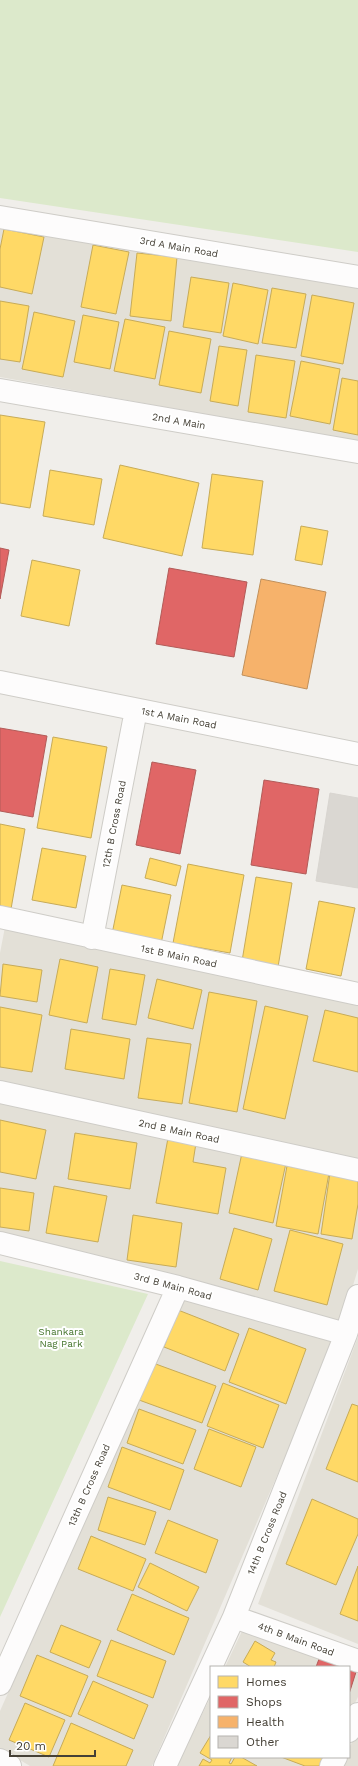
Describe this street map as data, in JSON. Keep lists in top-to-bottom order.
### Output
{
  "streets": {
    "street": [
      "3rd A Main Road",
      "2nd A Main",
      "1st A Main Road",
      "12th B Cross Road",
      "1st B Main Road",
      "2nd B Main Road",
      "3rd B Main Road",
      "13th B Cross Road",
      "14th B Cross Road",
      "4th B Main Road"
    ]
  },
  "crossings": [
    ["1st A Main Road", "12th B Cross Road"],
    ["12th B Cross Road", "1st B Main Road"],
    ["3rd B Main Road", "13th B Cross Road"],
    ["3rd B Main Road", "14th B Cross Road"],
    ["14th B Cross Road", "4th B Main Road"]
  ],
  "parks": ["Shankara Nag Park"],
  "legend": [
    "Homes",
    "Shops",
    "Health",
    "Other"
  ],
  "scale_bar": "20 m"
}
